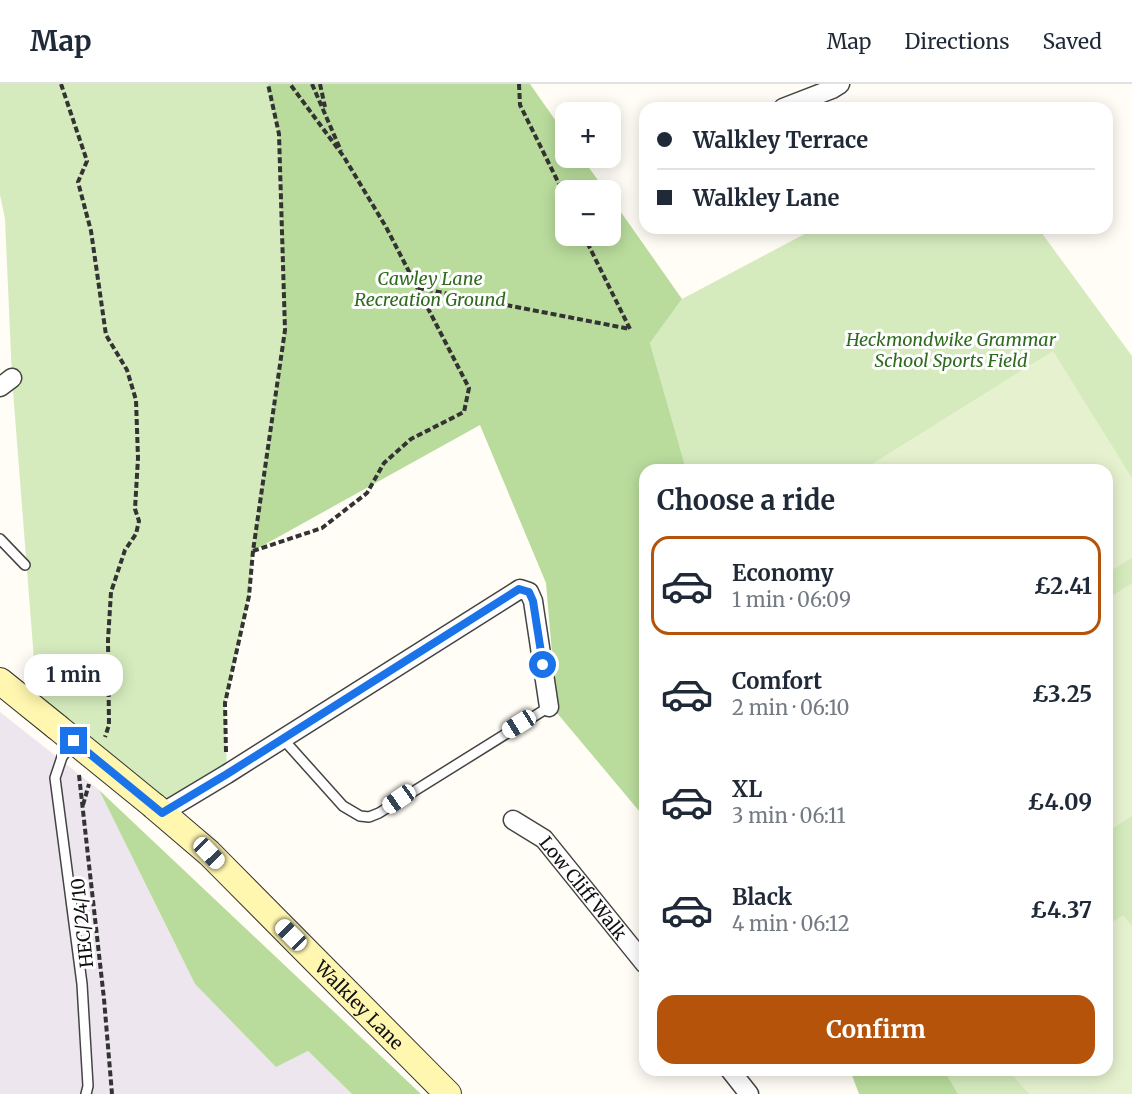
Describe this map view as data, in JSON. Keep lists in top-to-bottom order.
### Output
{
  "streets": {
    "main road": ["Walkley Lane"],
    "street": ["Low Cliff Walk"],
    "path": ["HEC/24/10"]
  },
  "crossings": [
    ["HEC/24/10", "Walkley Lane"]
  ],
  "parks": ["Cawley Lane Recreation Ground", "Heckmondwike Grammar School Sports Field"],
  "page": {
    "header": "Map",
    "nav": ["Map", "Directions", "Saved"],
    "map_buttons": ["+", "−"],
    "banner": ["Walkley Terrace", "Walkley Lane"],
    "heading": "Choose a ride",
    "list": [
      {
        "name": "Economy",
        "note": "1 min · 06:09",
        "value": "£2.41"
      },
      {
        "name": "Comfort",
        "note": "2 min · 06:10",
        "value": "£3.25"
      },
      {
        "name": "XL",
        "note": "3 min · 06:11",
        "value": "£4.09"
      },
      {
        "name": "Black",
        "note": "4 min · 06:12",
        "value": "£4.37"
      }
    ],
    "bubble": "1 min",
    "buttons": "Confirm"
  }
}
